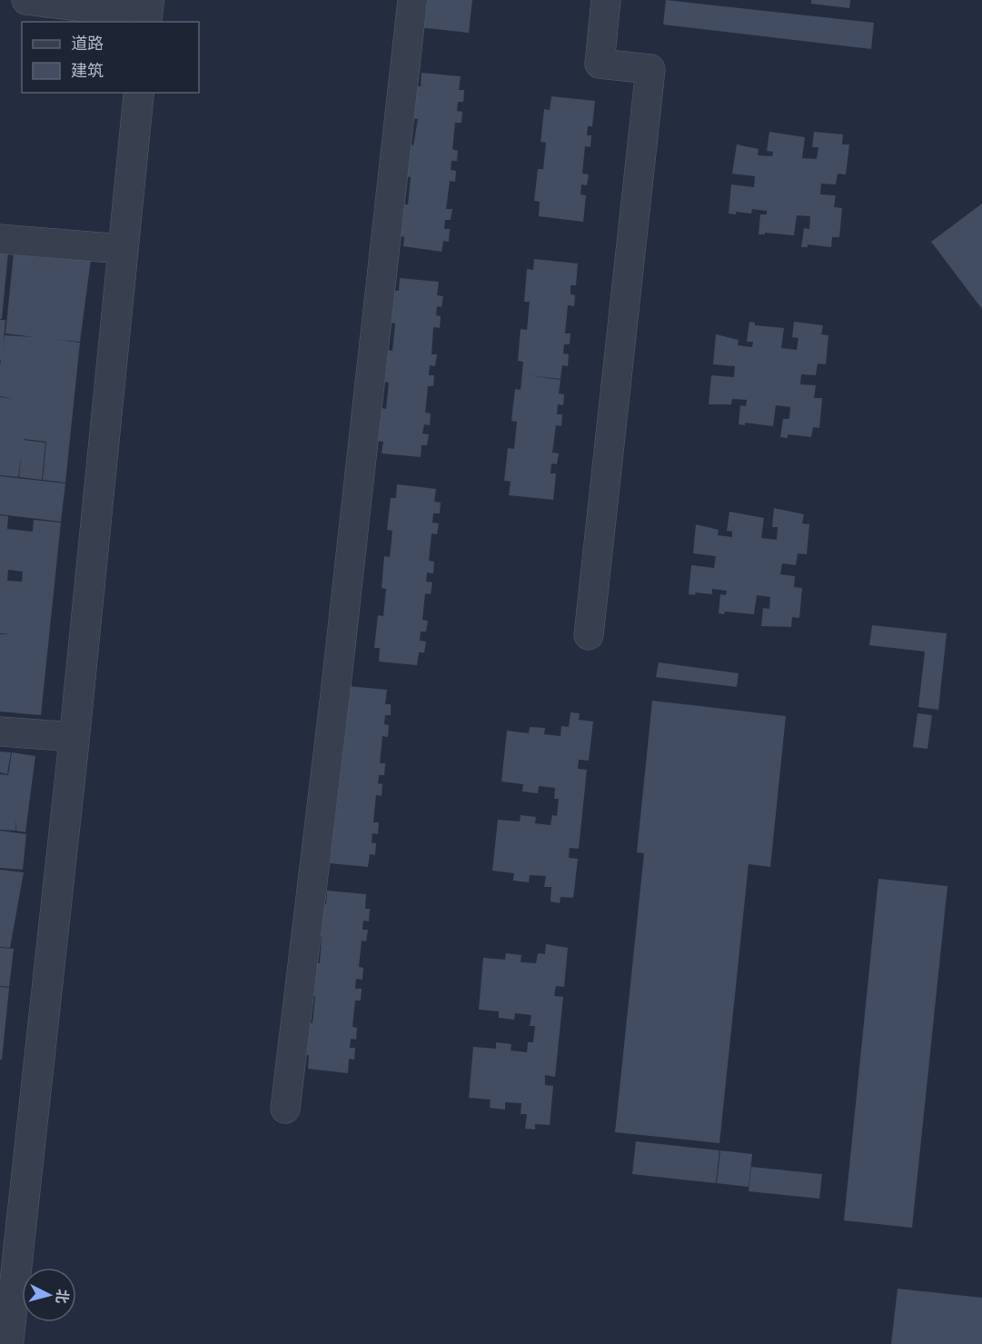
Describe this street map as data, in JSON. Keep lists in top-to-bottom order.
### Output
{
  "legend": ["道路", "建筑"],
  "north": "right"
}
